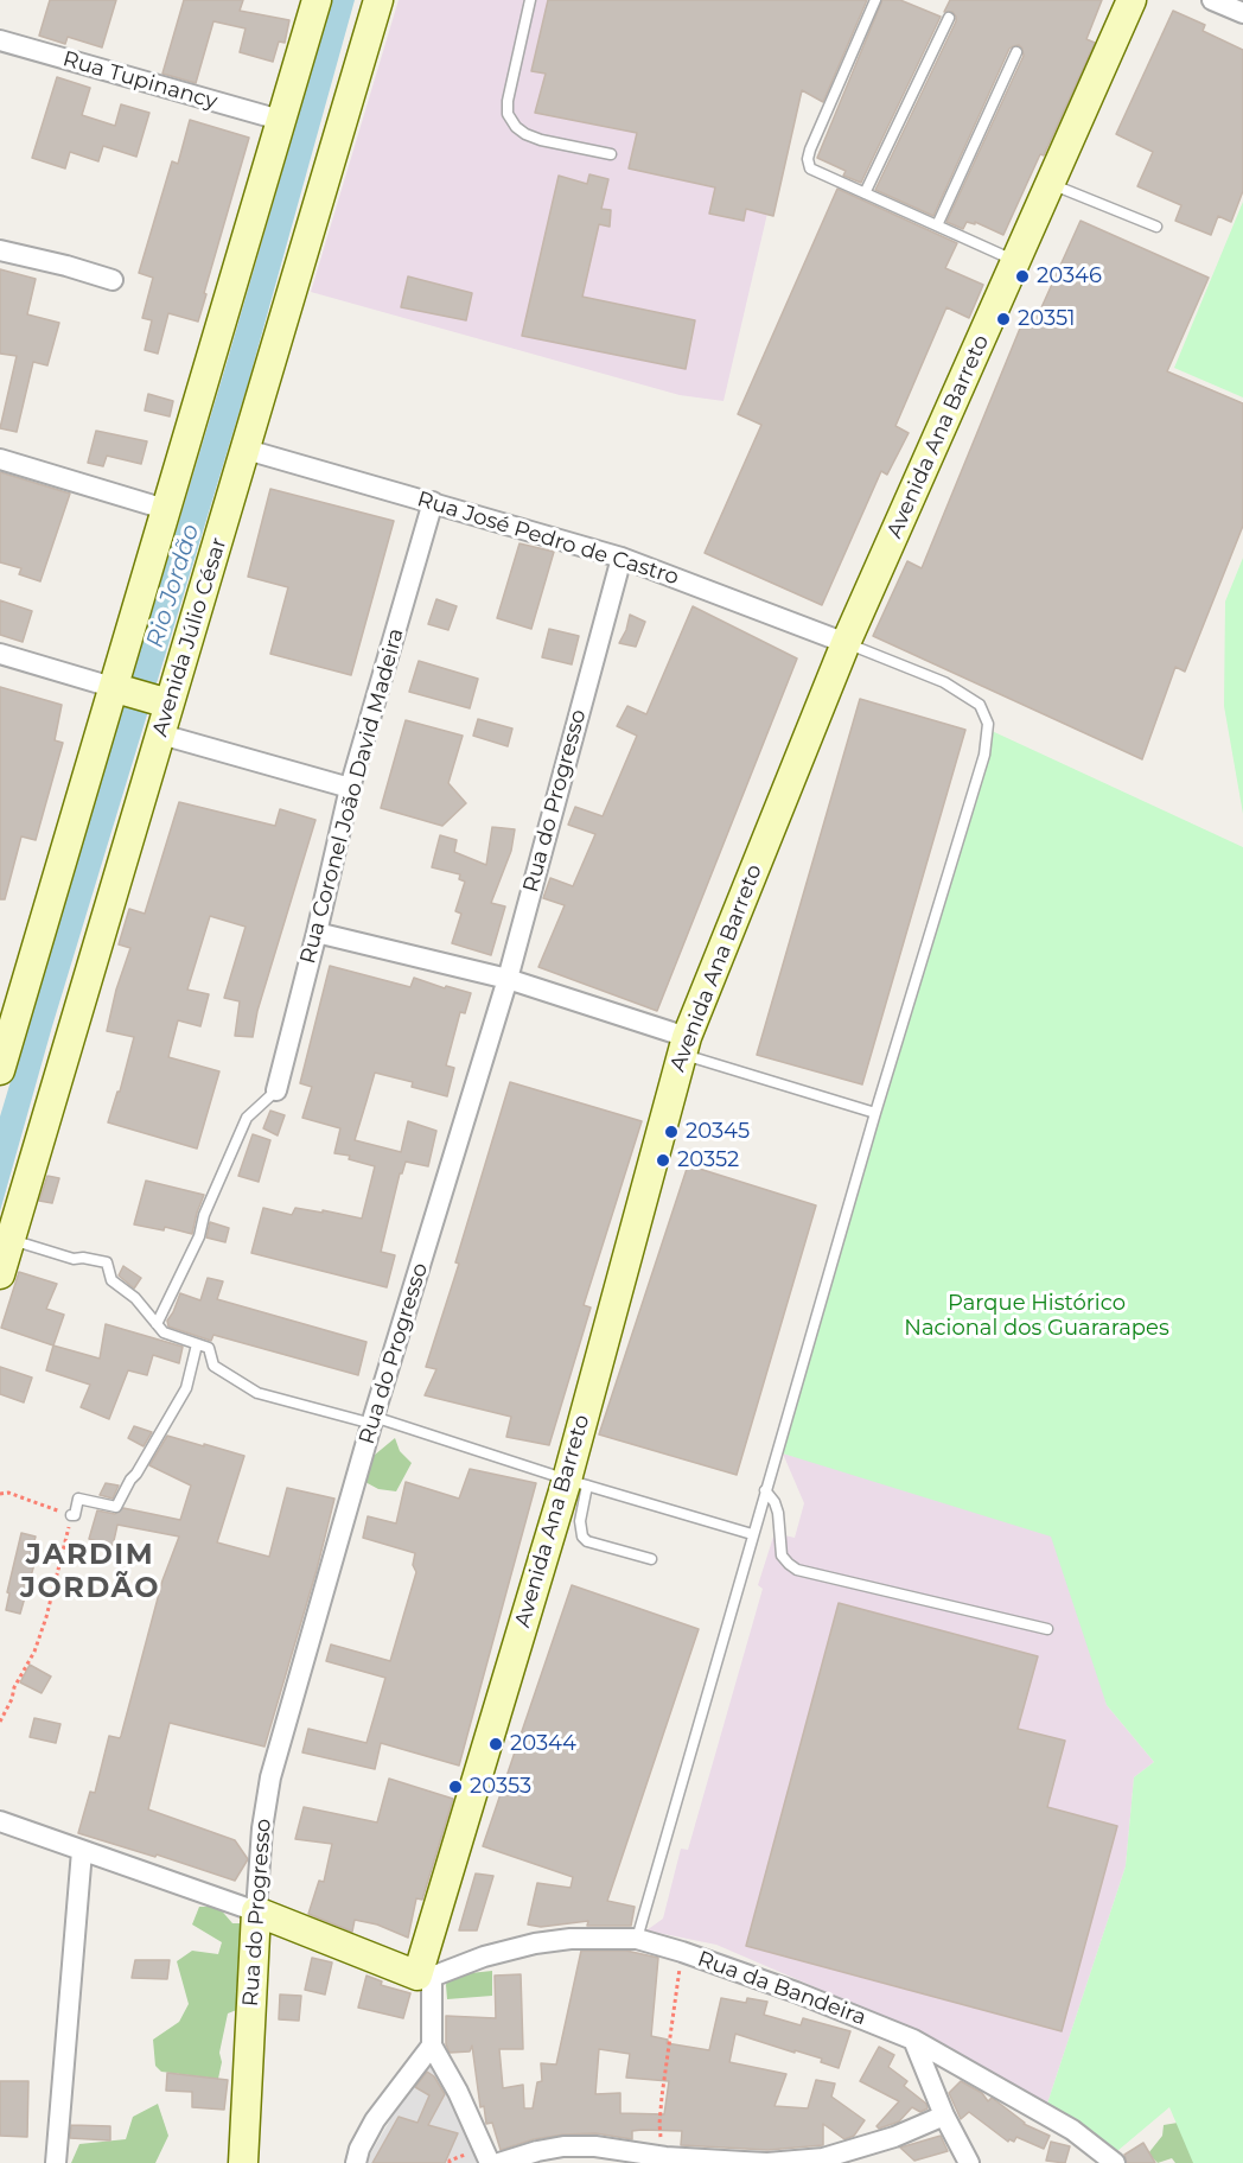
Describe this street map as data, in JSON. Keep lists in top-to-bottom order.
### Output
{
  "streets": {
    "street": [
      "Rua Tupinancy",
      "Avenida Ana Barreto",
      "Rua José Pedro de Castro",
      "Avenida Júlio César",
      "Rua Coronel João David Madeira",
      "Rua do Progresso",
      "Rua da Bandeira"
    ]
  },
  "crossings": [
    ["Avenida Ana Barreto", "Rua José Pedro de Castro"],
    ["Avenida Ana Barreto", "Rua da Bandeira"],
    ["Rua José Pedro de Castro", "Avenida Júlio César"],
    ["Rua José Pedro de Castro", "Rua Coronel João David Madeira"],
    ["Rua José Pedro de Castro", "Rua do Progresso"]
  ],
  "districts": ["JARDIM JORDÃO"],
  "water": ["Rio Jordão"],
  "parks": ["Parque Histórico Nacional dos Guararapes"],
  "places": [
    "20346",
    "20351",
    "20345",
    "20352",
    "20344",
    "20353"
  ]
}
